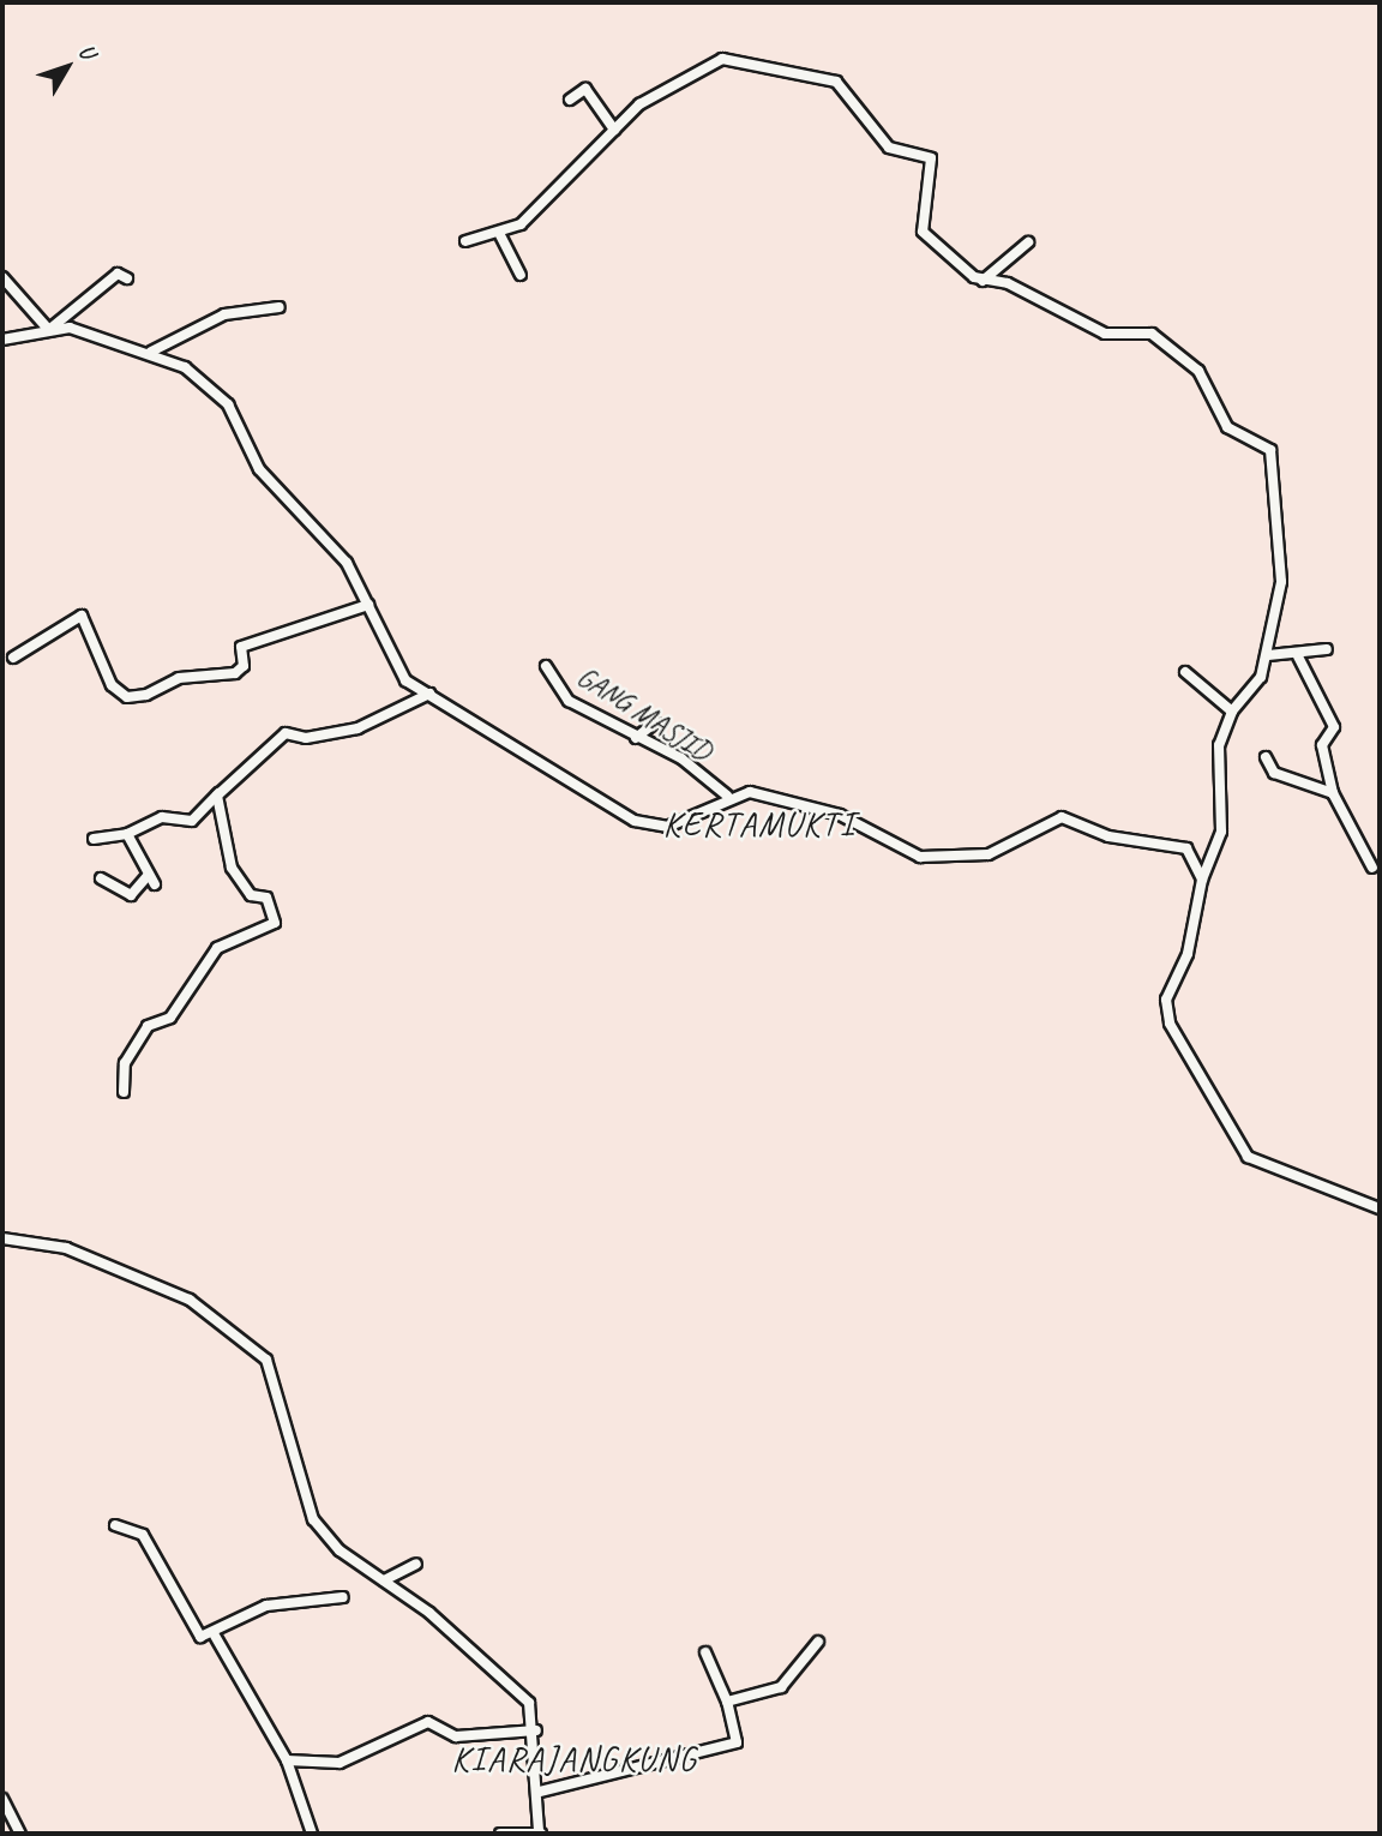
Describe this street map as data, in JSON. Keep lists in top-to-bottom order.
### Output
{
  "streets": {
    "street": ["GANG MASJID"]
  },
  "districts": ["KERTAMUKTI", "KIARAJANGKUNG"],
  "north": "top right"
}
